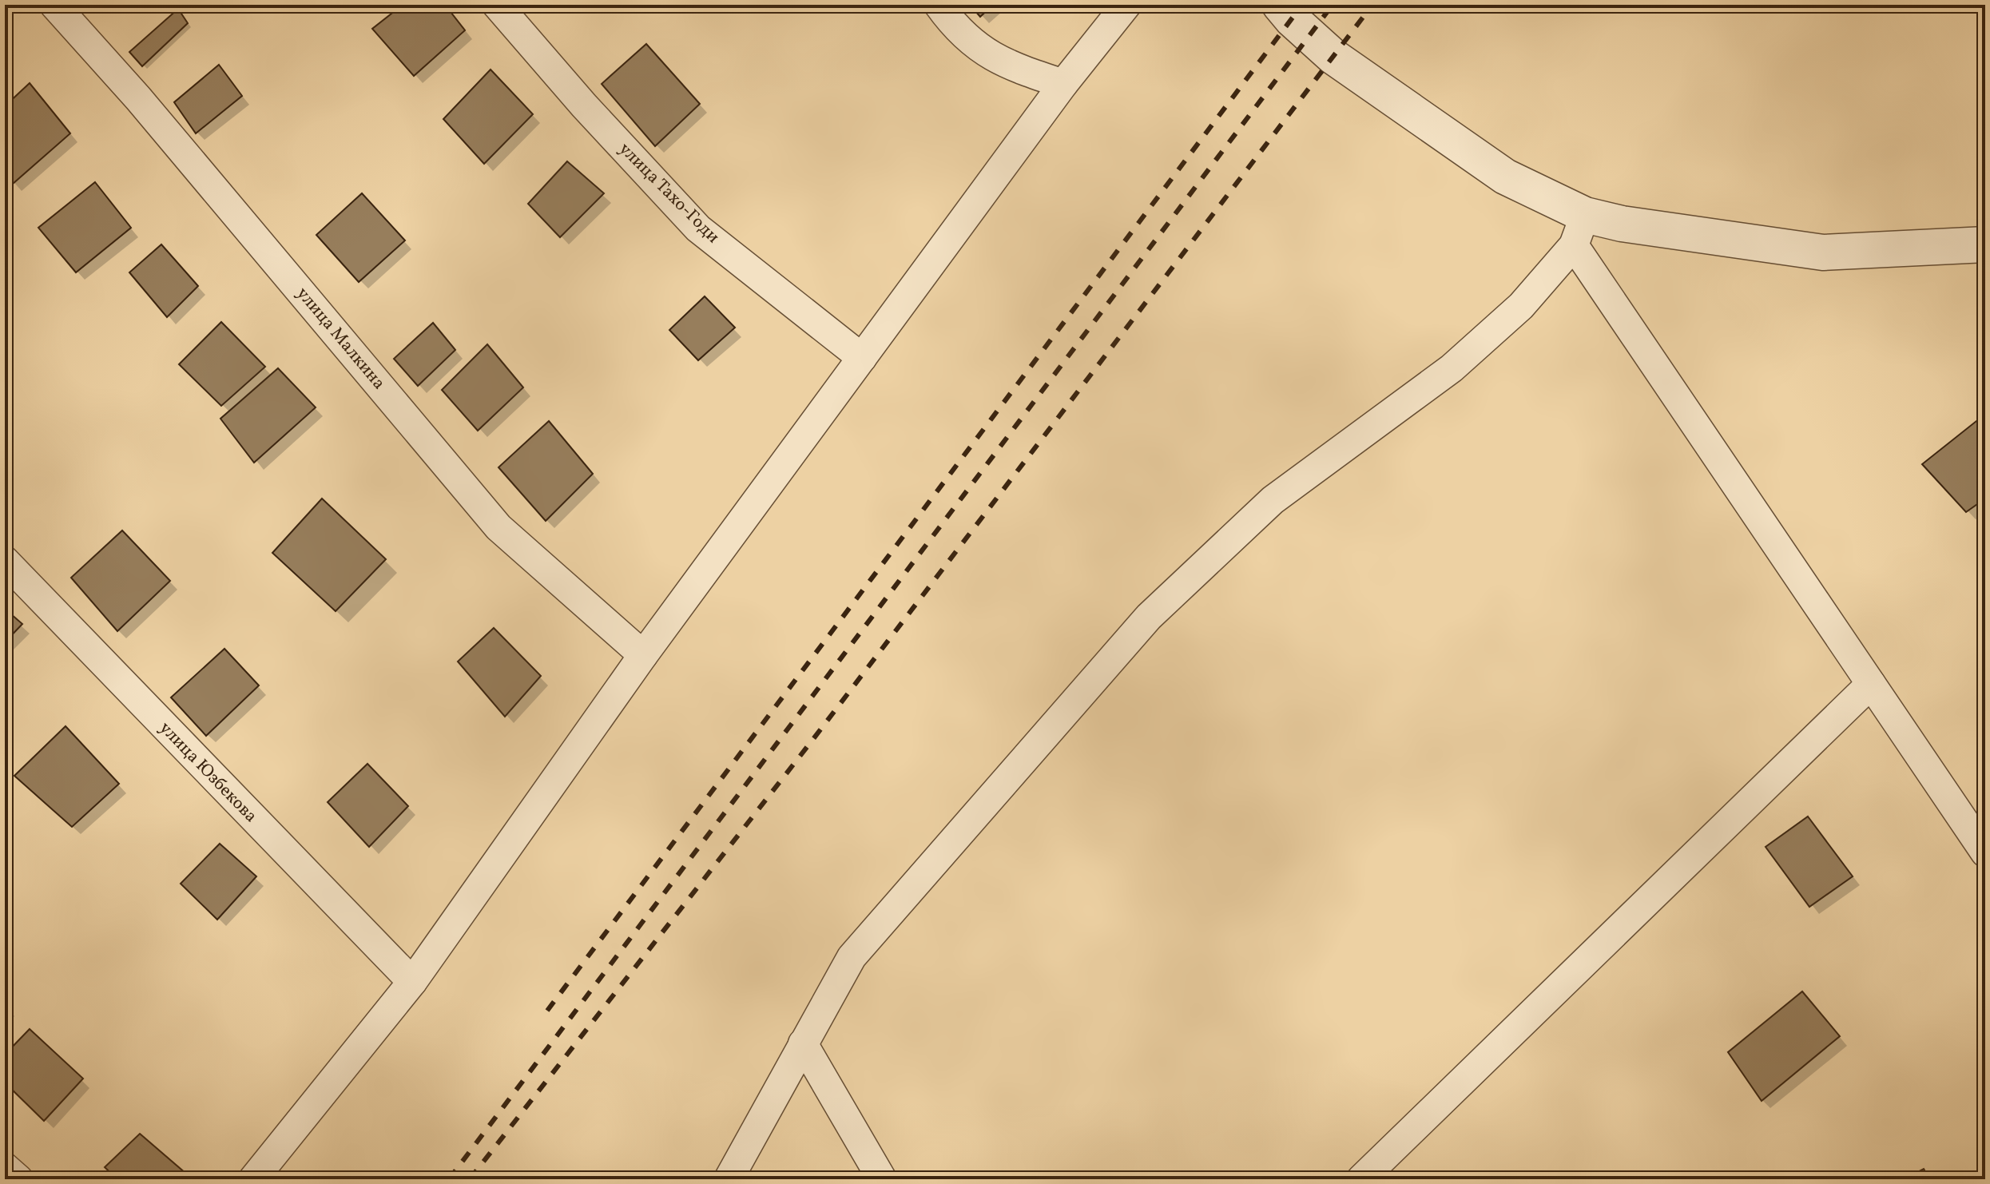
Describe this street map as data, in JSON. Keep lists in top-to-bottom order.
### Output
{
  "streets": {
    "street": ["улица Тахо-Годи", "улица Малкина", "улица Юзбекова"]
  }
}
